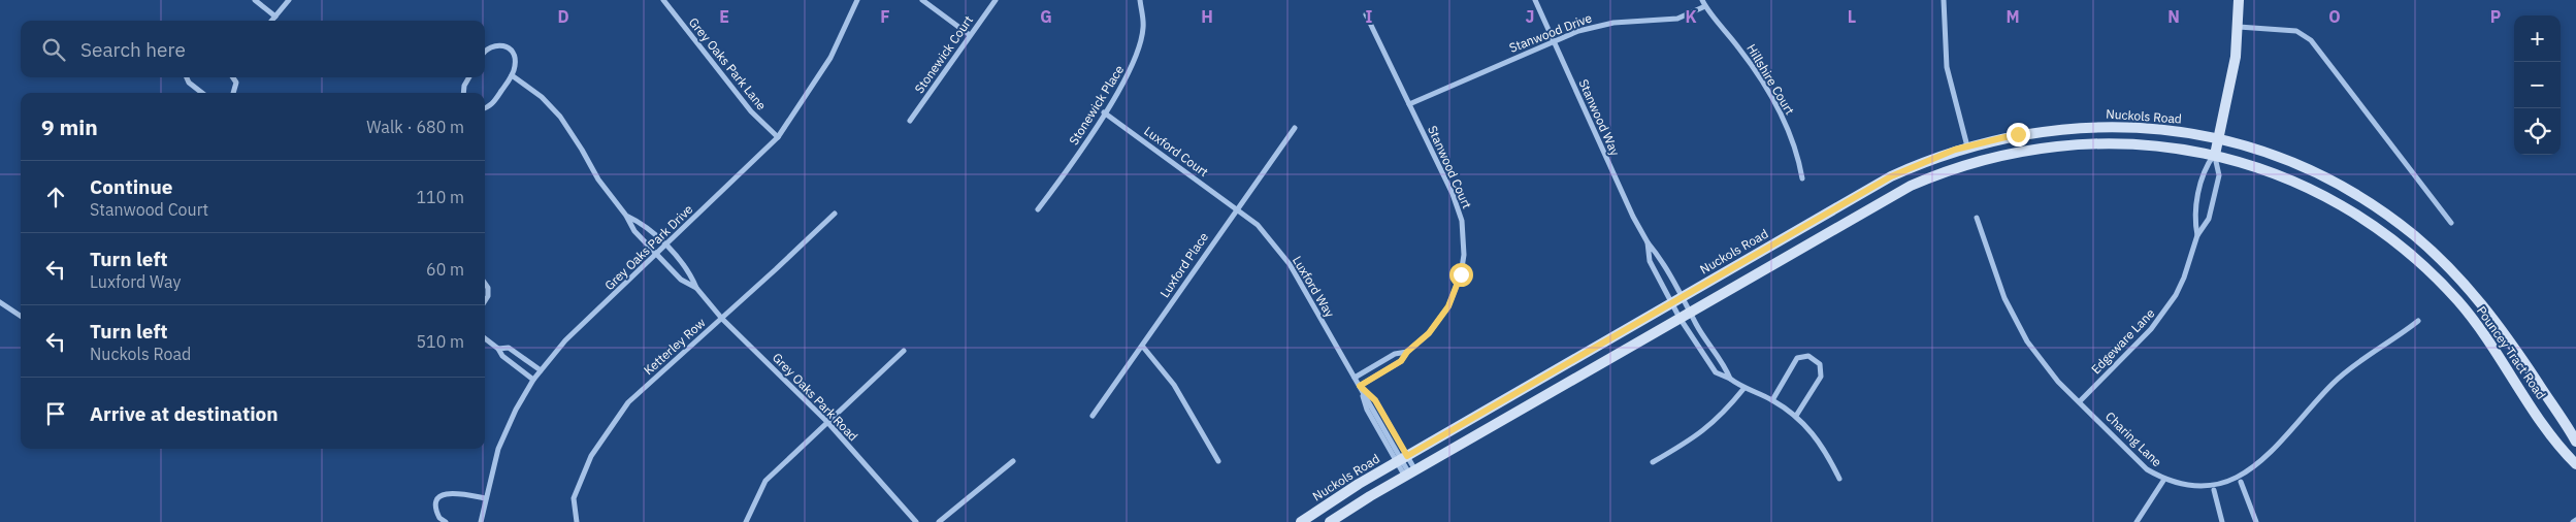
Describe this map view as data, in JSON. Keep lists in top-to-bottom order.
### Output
{
  "streets": {
    "main road": ["Nuckols Road", "Pouncey Tract Road"],
    "street": [
      "Stanwood Drive",
      "Stonewick Court",
      "Grey Oaks Park Lane",
      "Hillshire Court",
      "Stonewick Place",
      "Stanwood Way",
      "Luxford Court",
      "Stanwood Court",
      "Grey Oaks Park Drive",
      "Luxford Place",
      "Luxford Way",
      "Edgeware Lane",
      "Ketterley Row",
      "Grey Oaks Park Road",
      "Charing Lane"
    ]
  },
  "crossings": [
    ["Stanwood Drive", "Hillshire Court"],
    ["Stanwood Drive", "Stanwood Way"],
    ["Stanwood Drive", "Stanwood Court"],
    ["Grey Oaks Park Lane", "Grey Oaks Park Drive"],
    ["Stonewick Place", "Luxford Court"],
    ["Nuckols Road", "Stanwood Way"],
    ["Nuckols Road", "Luxford Way"],
    ["Nuckols Road", "Pouncey Tract Road"],
    ["Luxford Court", "Luxford Place"],
    ["Luxford Court", "Luxford Way"],
    ["Stanwood Court", "Luxford Way"],
    ["Grey Oaks Park Drive", "Grey Oaks Park Road"],
    ["Luxford Place", "Luxford Way"],
    ["Edgeware Lane", "Pouncey Tract Road"],
    ["Edgeware Lane", "Charing Lane"],
    ["Ketterley Row", "Grey Oaks Park Road"]
  ],
  "page": {
    "map_buttons": ["+", "−"],
    "search": "Search here",
    "heading": ["9 min", "Walk · 680 m"],
    "list": [
      ["Continue", "Stanwood Court", "110 m"],
      ["Turn left", "Luxford Way", "60 m"],
      ["Turn left", "Nuckols Road", "510 m"],
      "Arrive at destination"
    ]
  },
  "grid": {
    "columns": [
      "D",
      "E",
      "F",
      "G",
      "H",
      "I",
      "J",
      "K",
      "L",
      "M",
      "N",
      "O",
      "P"
    ]
  }
}
